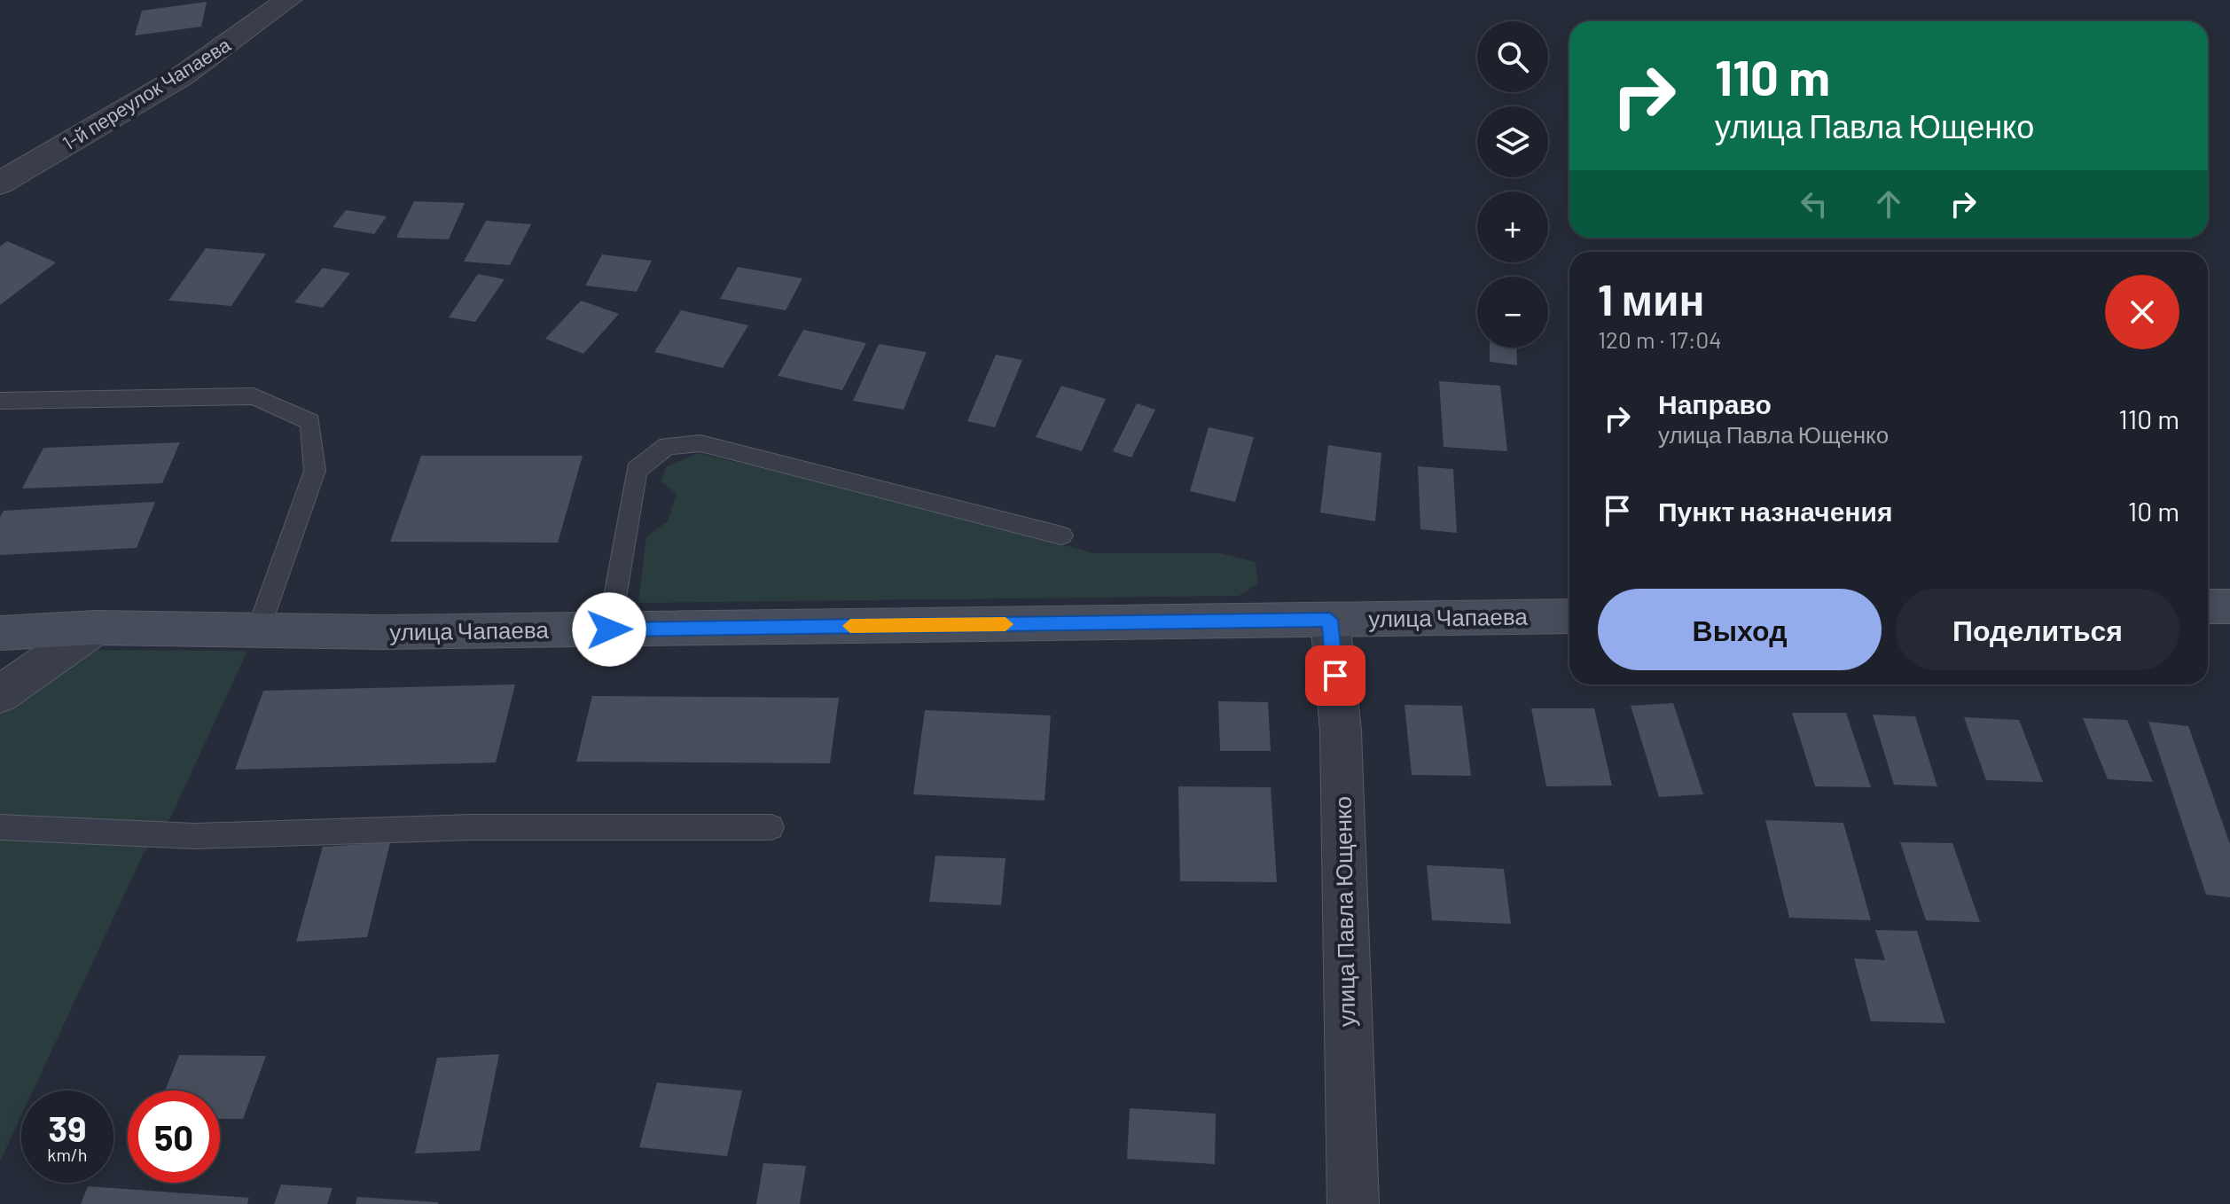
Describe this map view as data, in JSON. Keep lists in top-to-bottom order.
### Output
{
  "streets": {
    "main road": ["улица Чапаева"],
    "street": ["1-й переулок Чапаева", "улица Павла Ющенко"]
  },
  "crossings": [
    ["улица Чапаева", "улица Павла Ющенко"]
  ],
  "page": {
    "map_buttons": ["+", "−"],
    "turn": ["110 m", "улица Павла Ющенко"],
    "heading": ["1 мин", "120 m · 17:04"],
    "list": [
      {
        "name": "Направо",
        "note": "улица Павла Ющенко",
        "value": "110 m"
      },
      {
        "name": "Пункт назначения",
        "value": "10 m"
      }
    ],
    "buttons": ["Выход", "Поделиться"],
    "speed": "39 km/h",
    "limit": "50"
  }
}
